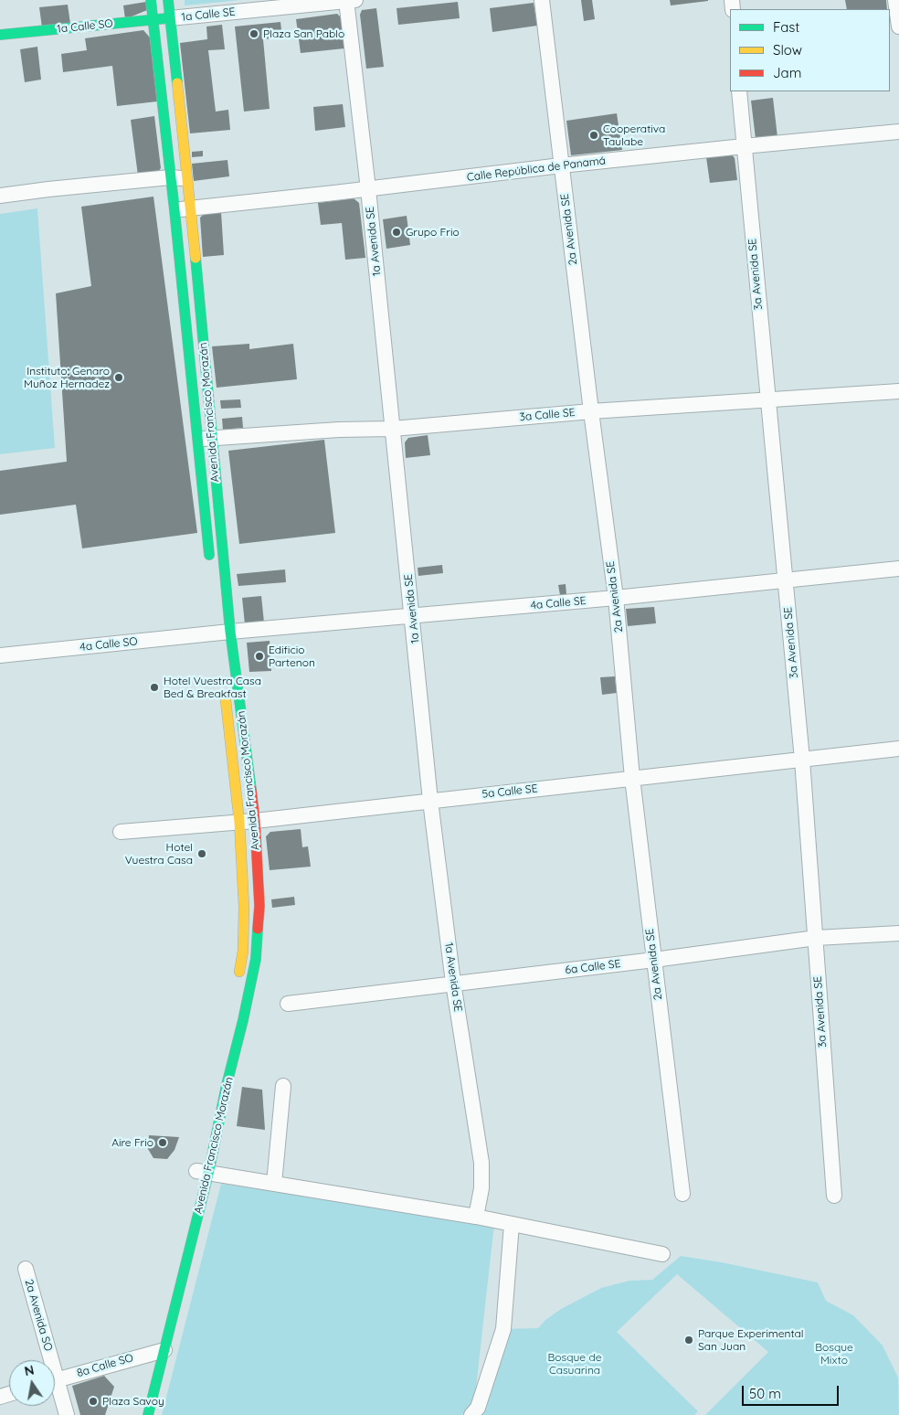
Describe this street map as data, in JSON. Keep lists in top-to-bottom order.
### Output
{
  "streets": {
    "main road": ["1a Calle SO", "Avenida Francisco Morazán"],
    "street": [
      "1a Calle SE",
      "Calle República de Panamá",
      "2a Avenida SE",
      "1a Avenida SE",
      "3a Avenida SE",
      "3a Calle SE",
      "4a Calle SE",
      "4a Calle SO",
      "5a Calle SE",
      "6a Calle SE",
      "2a Avenida SO",
      "8a Calle SO"
    ]
  },
  "crossings": [
    ["1a Calle SE", "1a Calle SO"],
    ["1a Calle SE", "1a Avenida SE"],
    ["1a Calle SE", "Avenida Francisco Morazán"],
    ["1a Calle SO", "Avenida Francisco Morazán"],
    ["Calle República de Panamá", "2a Avenida SE"],
    ["Calle República de Panamá", "1a Avenida SE"],
    ["Calle República de Panamá", "3a Avenida SE"],
    ["Calle República de Panamá", "Avenida Francisco Morazán"],
    ["2a Avenida SE", "3a Calle SE"],
    ["2a Avenida SE", "4a Calle SE"],
    ["2a Avenida SE", "5a Calle SE"],
    ["2a Avenida SE", "6a Calle SE"],
    ["1a Avenida SE", "3a Calle SE"],
    ["1a Avenida SE", "4a Calle SE"],
    ["1a Avenida SE", "5a Calle SE"],
    ["1a Avenida SE", "6a Calle SE"],
    ["3a Avenida SE", "3a Calle SE"],
    ["3a Avenida SE", "4a Calle SE"],
    ["3a Avenida SE", "5a Calle SE"],
    ["3a Avenida SE", "6a Calle SE"],
    ["Avenida Francisco Morazán", "3a Calle SE"],
    ["Avenida Francisco Morazán", "4a Calle SE"],
    ["Avenida Francisco Morazán", "4a Calle SO"],
    ["Avenida Francisco Morazán", "5a Calle SE"],
    ["Avenida Francisco Morazán", "8a Calle SO"],
    ["4a Calle SE", "4a Calle SO"]
  ],
  "parks": ["Bosque Mixto", "Bosque de Casuarina"],
  "places": [
    "Plaza San Pablo",
    "Cooperativa Taulabe",
    "Grupo Frio",
    "Instituto: Genaro Muñoz Hernadez",
    "Edificio Partenon",
    "Hotel Vuestra Casa Bed & Breakfast",
    "Hotel Vuestra Casa",
    "Aire Frio",
    "Parque Experimental San Juan",
    "Plaza Savoy"
  ],
  "legend": ["Fast", "Slow", "Jam"],
  "scale_bar": "50 m",
  "north": "top"
}
